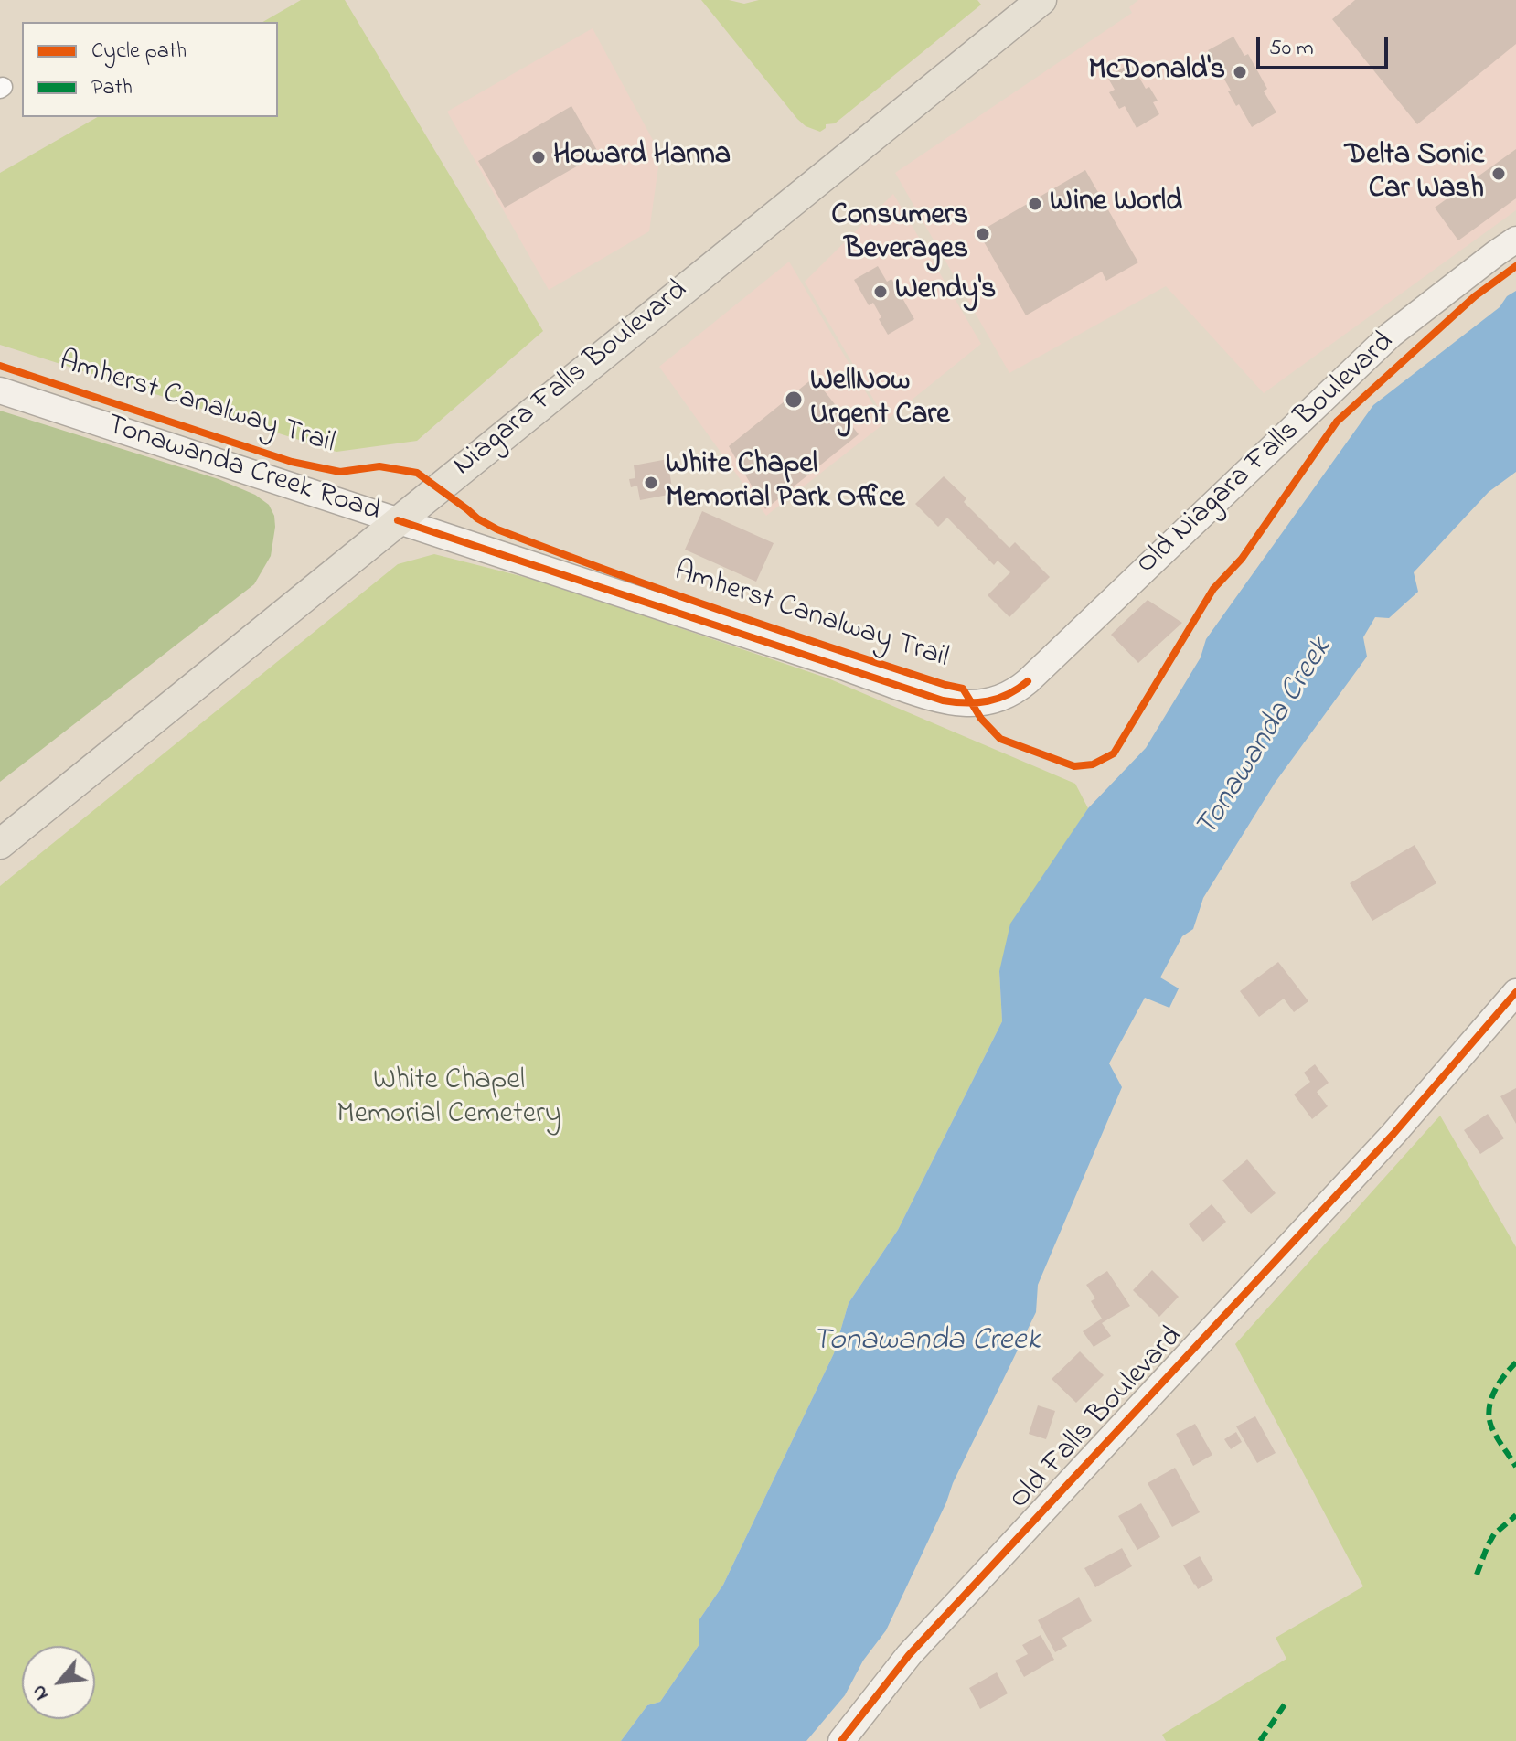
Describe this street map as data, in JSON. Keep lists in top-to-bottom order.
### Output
{
  "streets": {
    "main road": ["Niagara Falls Boulevard"],
    "street": ["Old Niagara Falls Boulevard", "Tonawanda Creek Road", "Old Falls Boulevard"],
    "cycle path": ["Amherst Canalway Trail"]
  },
  "crossings": [
    ["Niagara Falls Boulevard", "Tonawanda Creek Road"],
    ["Old Niagara Falls Boulevard", "Tonawanda Creek Road"]
  ],
  "water": ["Tonawanda Creek"],
  "parks": ["White Chapel Memorial Cemetery"],
  "places": [
    "McDonald's",
    "Howard Hanna",
    "Delta Sonic Car Wash",
    "Wine World",
    "Consumers Beverages",
    "Wendy's",
    "WellNow Urgent Care",
    "White Chapel Memorial Park Office"
  ],
  "legend": ["Cycle path", "Path"],
  "scale_bar": "50 m",
  "north": "bottom left"
}
